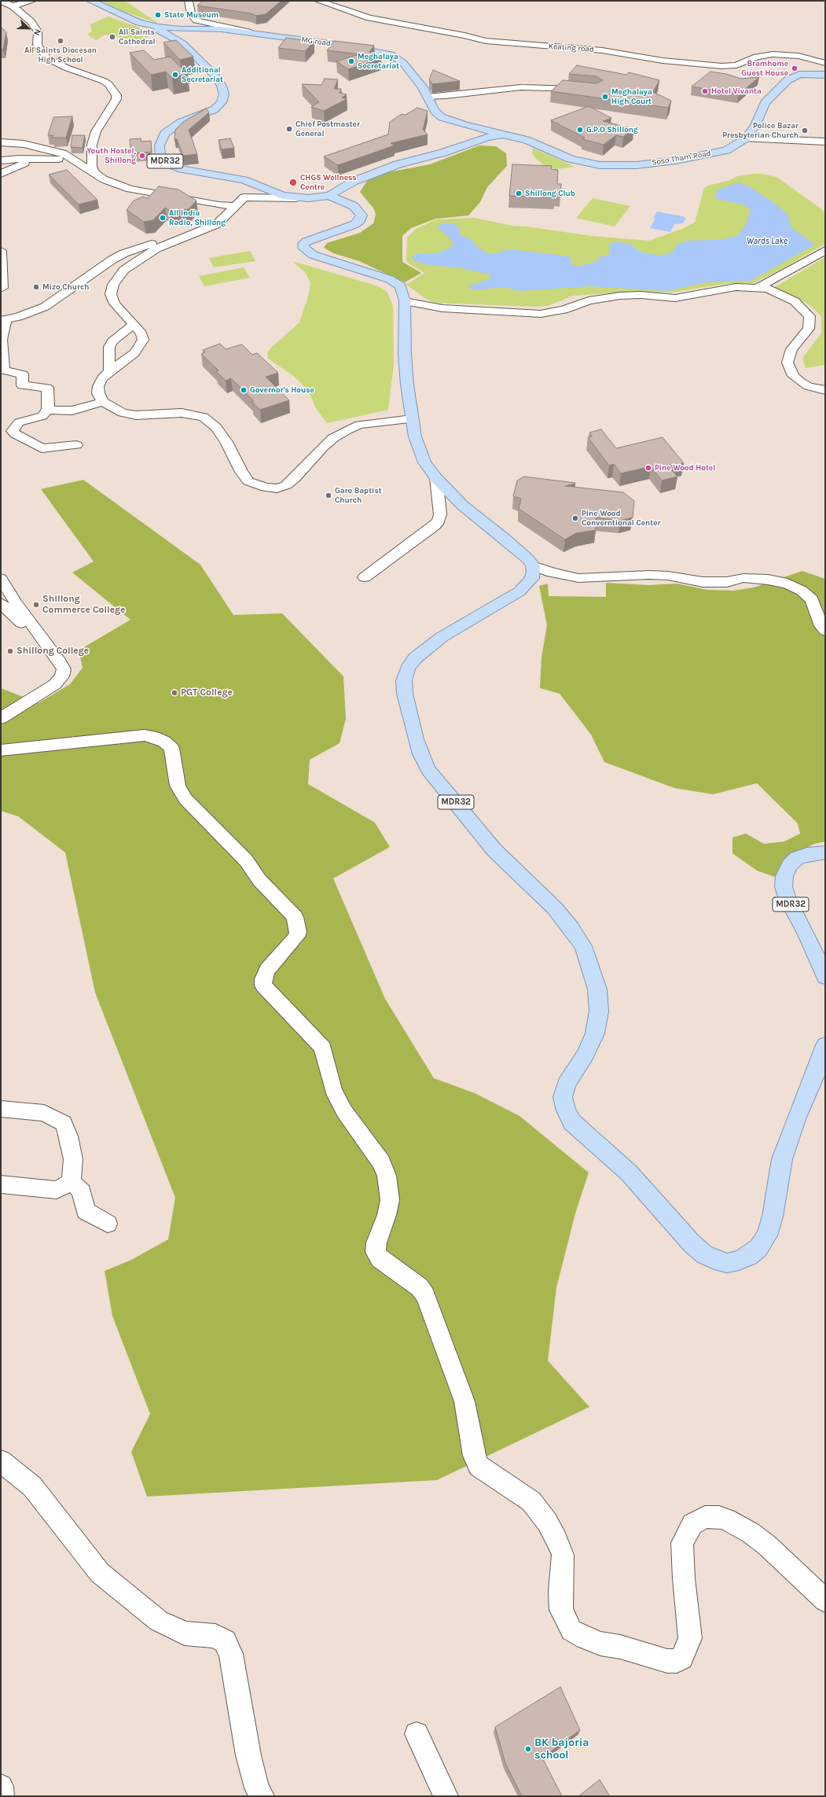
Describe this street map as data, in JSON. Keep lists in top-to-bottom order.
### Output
{
  "streets": {
    "main road": ["MG road", "Soso Tham Road", "MDR32"],
    "street": ["Keating road"]
  },
  "crossings": [
    ["MG road", "Soso Tham Road"],
    ["MG road", "MDR32"]
  ],
  "water": ["Wards Lake"],
  "places": [
    "State Museum",
    "All Saints Cathedral",
    "All Saints Diocesan High School",
    "Meghalaya Secretariat",
    "Bramhome Guest House",
    "Additional Secretariat",
    "Hotel Vivanta",
    "Meghalaya High Court",
    "Chief Postmaster General",
    "G.P.O Shillong",
    "Police Bazar Presbyterian Church",
    "Youth Hostel, Shillong",
    "CHGS Wellness Centre",
    "Shillong Club",
    "All India Radio, Shillong",
    "Mizo Church",
    "Governor's House",
    "Pine Wood Hotel",
    "Garo Baptist Church",
    "Pine Wood Converntional Center",
    "Shillong Commerce College",
    "Shillong College",
    "PGT College",
    "BK bajoria school"
  ],
  "north": "bottom right"
}
